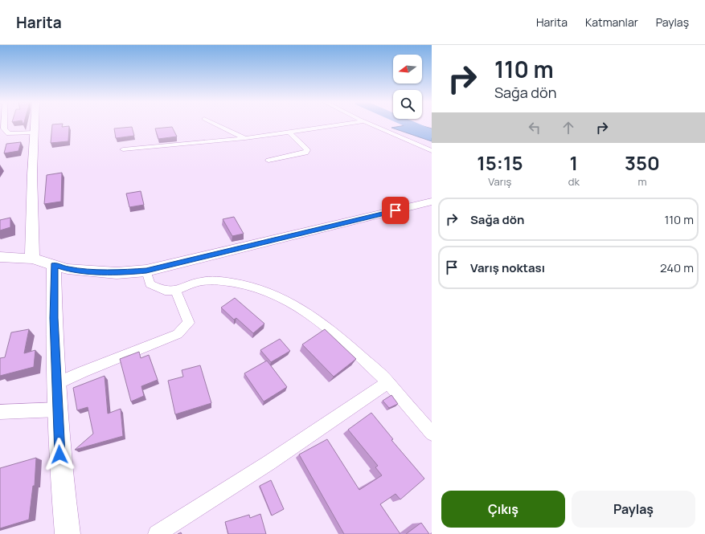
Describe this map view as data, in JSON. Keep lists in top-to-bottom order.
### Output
{
  "north": "left",
  "page": {
    "header": "Harita",
    "nav": ["Harita", "Katmanlar", "Paylaş"],
    "turn": ["110 m", "Sağa dön"],
    "eta": [
      "15:15",
      "Varış",
      "1",
      "dk",
      "350",
      "m"
    ],
    "list": [
      {
        "name": "Sağa dön",
        "value": "110 m"
      },
      {
        "name": "Varış noktası",
        "value": "240 m"
      }
    ],
    "buttons": ["Çıkış", "Paylaş"]
  }
}
